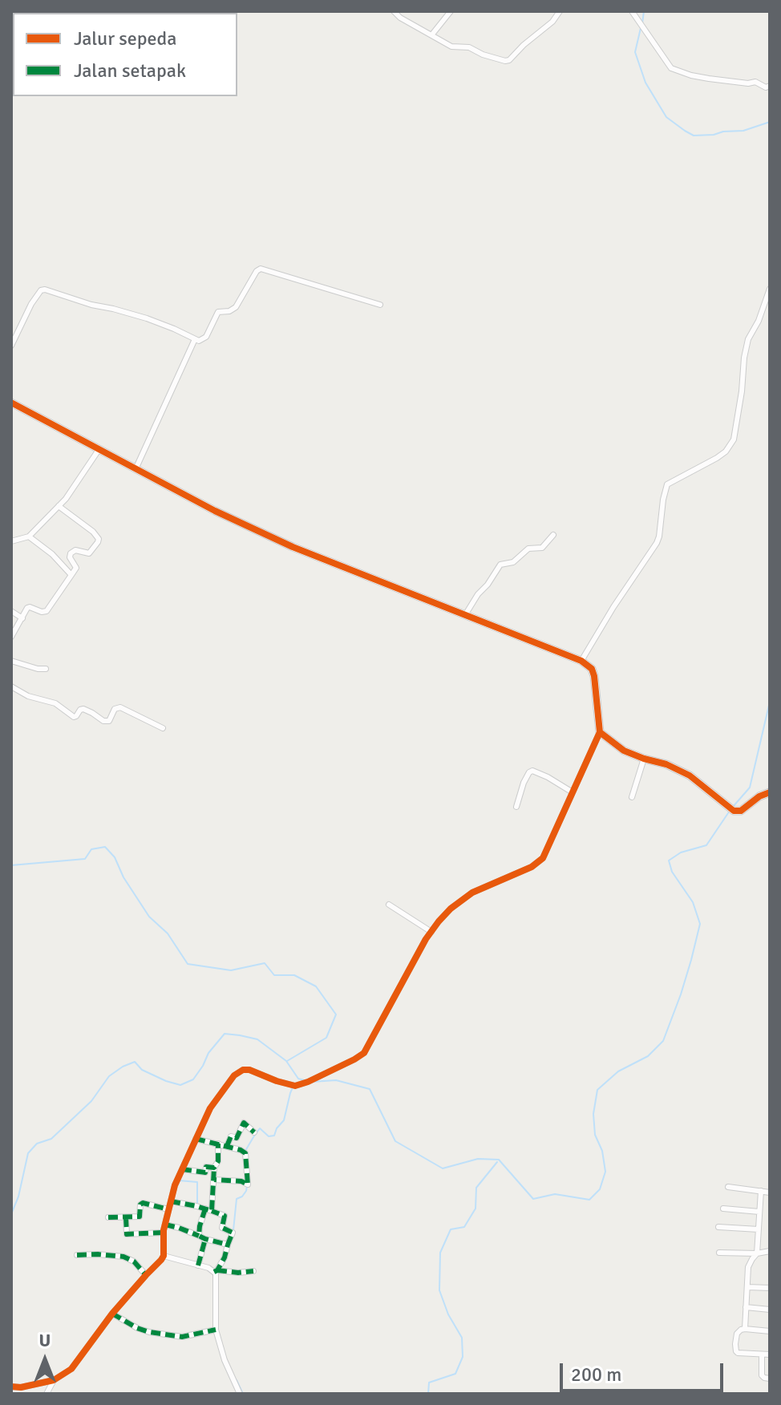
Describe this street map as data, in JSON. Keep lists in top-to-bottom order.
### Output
{
  "legend": ["Jalur sepeda", "Jalan setapak"],
  "scale_bar": "200 m",
  "north": "top"
}
